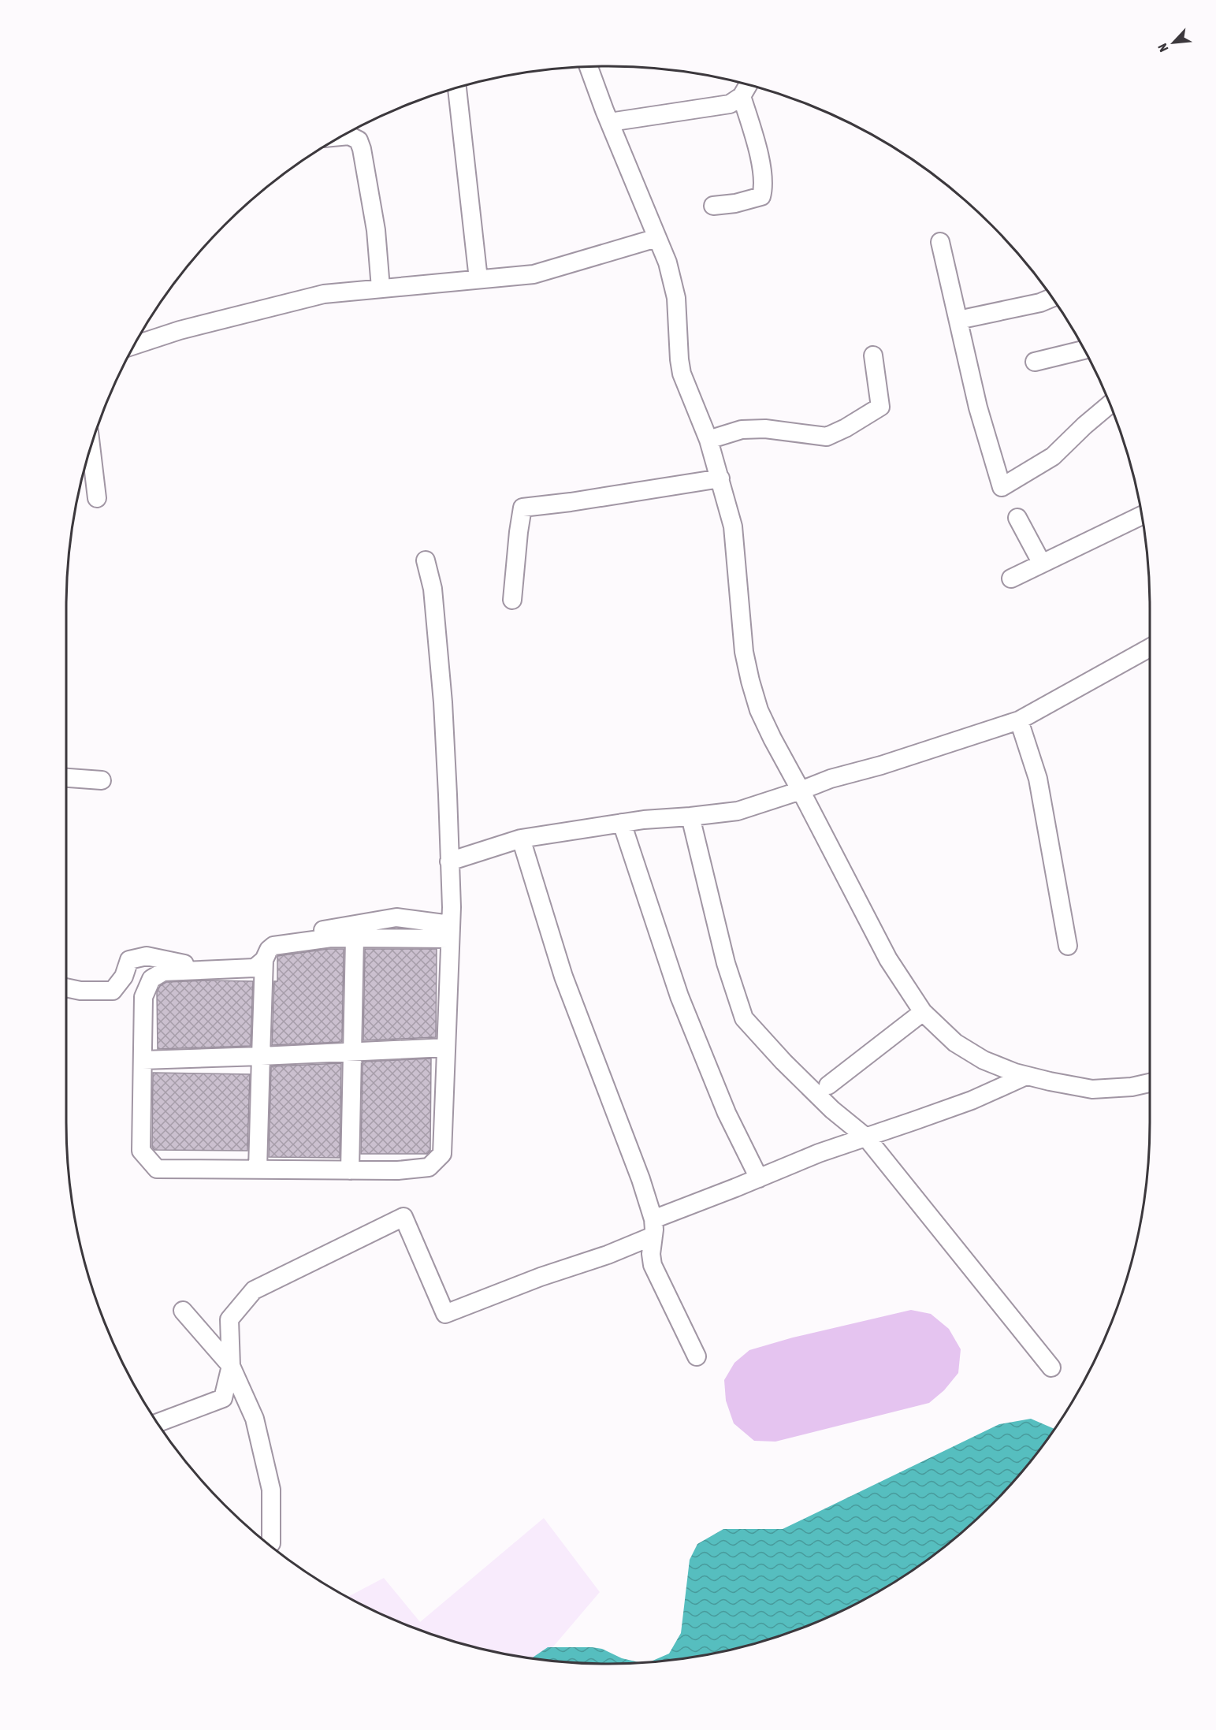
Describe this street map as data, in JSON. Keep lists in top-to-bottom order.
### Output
{
  "north": "bottom left"
}
